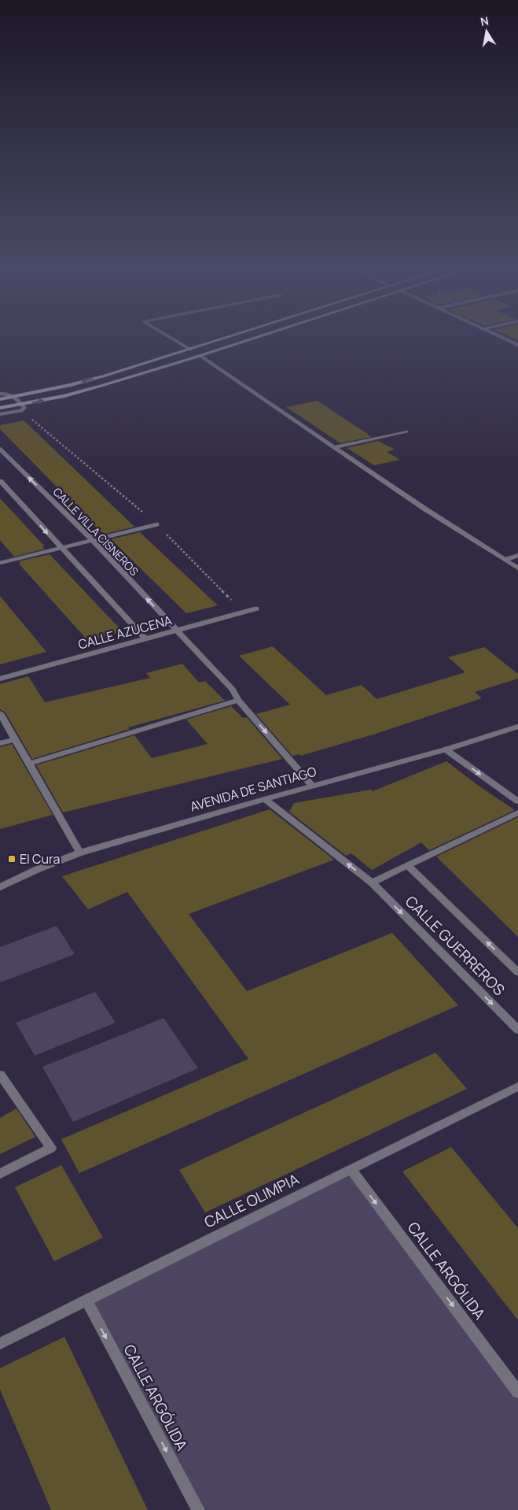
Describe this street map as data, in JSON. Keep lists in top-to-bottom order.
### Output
{
  "streets": {
    "street": [
      "CALLE VILLA CISNEROS",
      "CALLE AZUCENA",
      "AVENIDA DE SANTIAGO",
      "CALLE GUERREROS",
      "CALLE OLIMPIA",
      "CALLE ARGÓLIDA"
    ]
  },
  "crossings": [
    ["CALLE VILLA CISNEROS", "CALLE AZUCENA"],
    ["CALLE VILLA CISNEROS", "AVENIDA DE SANTIAGO"],
    ["AVENIDA DE SANTIAGO", "CALLE GUERREROS"],
    ["CALLE OLIMPIA", "CALLE ARGÓLIDA"]
  ],
  "one_way": ["CALLE ARGÓLIDA"],
  "places": {
    "transit": ["El Cura"]
  },
  "north": "top"
}
